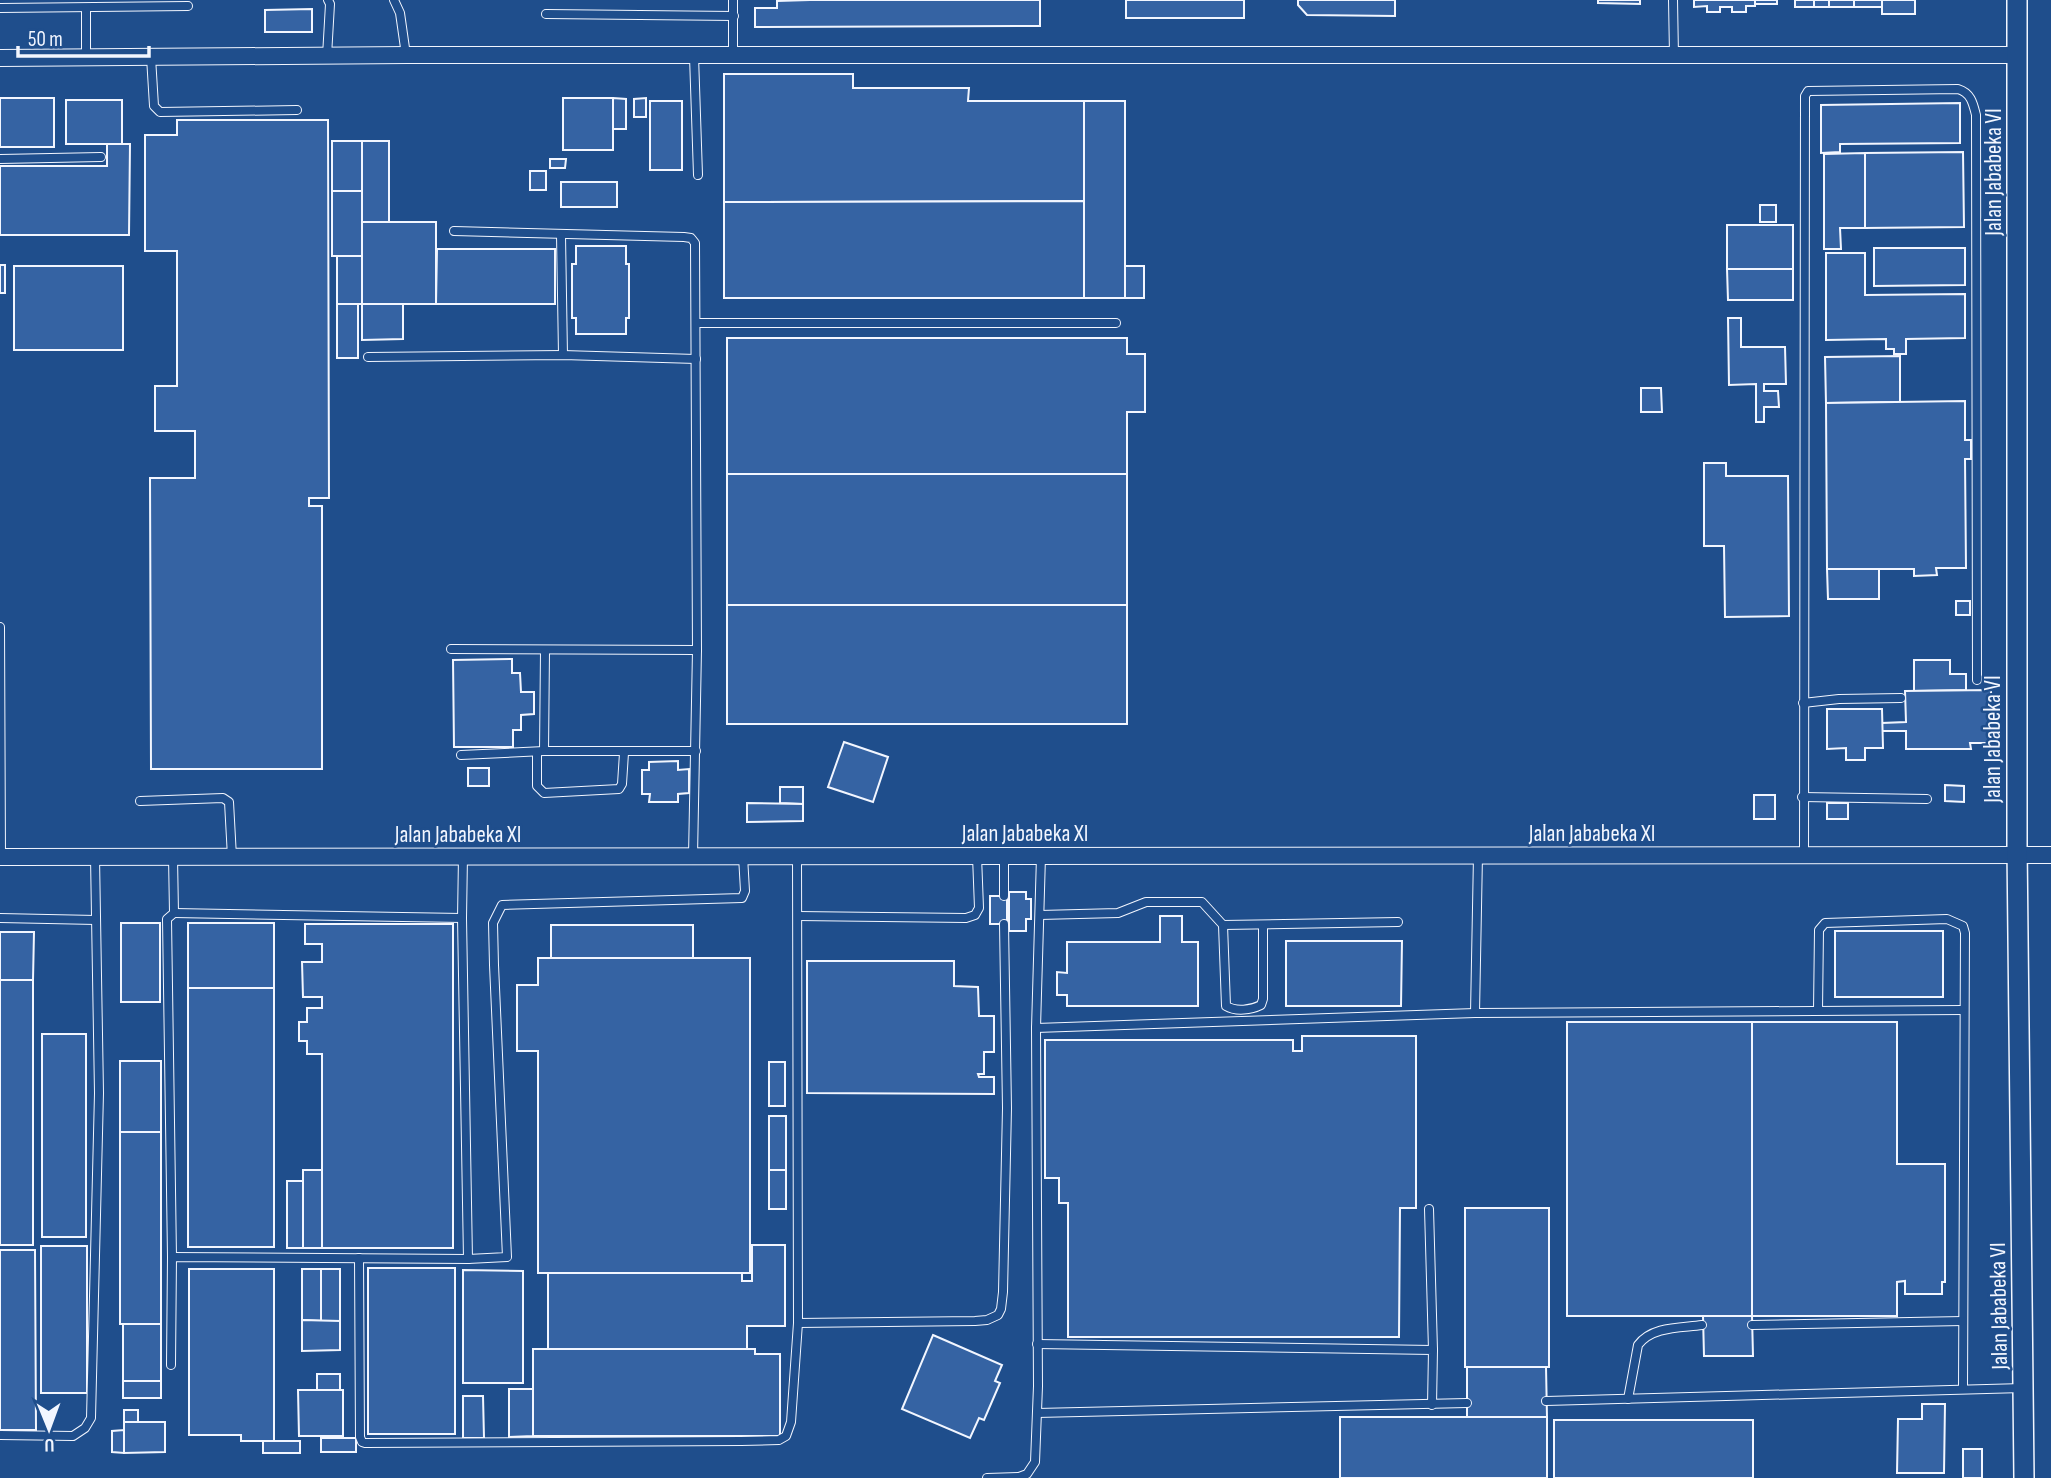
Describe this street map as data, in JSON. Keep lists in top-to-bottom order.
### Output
{
  "streets": {
    "street": ["Jalan Jababeka VI", "Jalan Jababeka XI"]
  },
  "crossings": [
    ["Jalan Jababeka VI", "Jalan Jababeka XI"]
  ],
  "scale_bar": "50 m",
  "north": "bottom"
}
